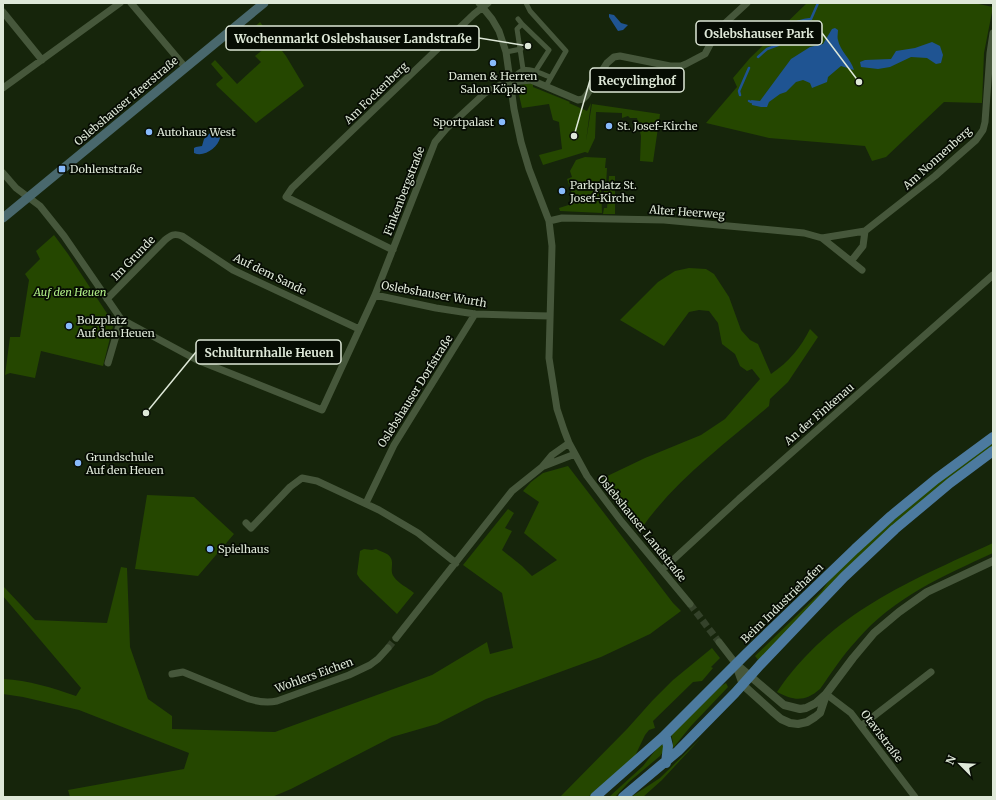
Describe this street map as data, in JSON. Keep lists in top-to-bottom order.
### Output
{
  "streets": {
    "main road": ["Oslebshauser Heerstraße", "Beim Industriehafen"],
    "street": [
      "Am Fockenberg",
      "Am Nonnenberg",
      "Finkenbergstraße",
      "Alter Heerweg",
      "Im Grunde",
      "Auf dem Sande",
      "Oslebshauser Wurth",
      "Oslebshauser Dorfstraße",
      "An der Finkenau",
      "Oslebshauser Landstraße",
      "Wohlers Eichen",
      "Otavistraße"
    ]
  },
  "crossings": [
    ["Am Fockenberg", "Finkenbergstraße"],
    ["Am Fockenberg", "Oslebshauser Landstraße"],
    ["Am Nonnenberg", "Alter Heerweg"],
    ["Finkenbergstraße", "Oslebshauser Wurth"],
    ["Finkenbergstraße", "Oslebshauser Landstraße"],
    ["Alter Heerweg", "Oslebshauser Landstraße"],
    ["Im Grunde", "Auf dem Sande"],
    ["Auf dem Sande", "Oslebshauser Wurth"],
    ["Oslebshauser Wurth", "Oslebshauser Dorfstraße"],
    ["Oslebshauser Wurth", "Oslebshauser Landstraße"],
    ["An der Finkenau", "Oslebshauser Landstraße"]
  ],
  "parks": ["Auf den Heuen"],
  "places": {
    "other": [
      "Wochenmarkt Oslebshauser Landstraße",
      "Damen & Herren Salon Köpke",
      "Oslebshauser Park",
      "Sportpalast",
      "St. Josef-Kirche",
      "Autohaus West",
      "Recyclinghof",
      "Parkplatz St. Josef-Kirche",
      "Bolzplatz Auf den Heuen",
      "Schulturnhalle Heuen",
      "Grundschule Auf den Heuen",
      "Spielhaus"
    ],
    "transit": ["Dohlenstraße"]
  },
  "north": "top left"
}
